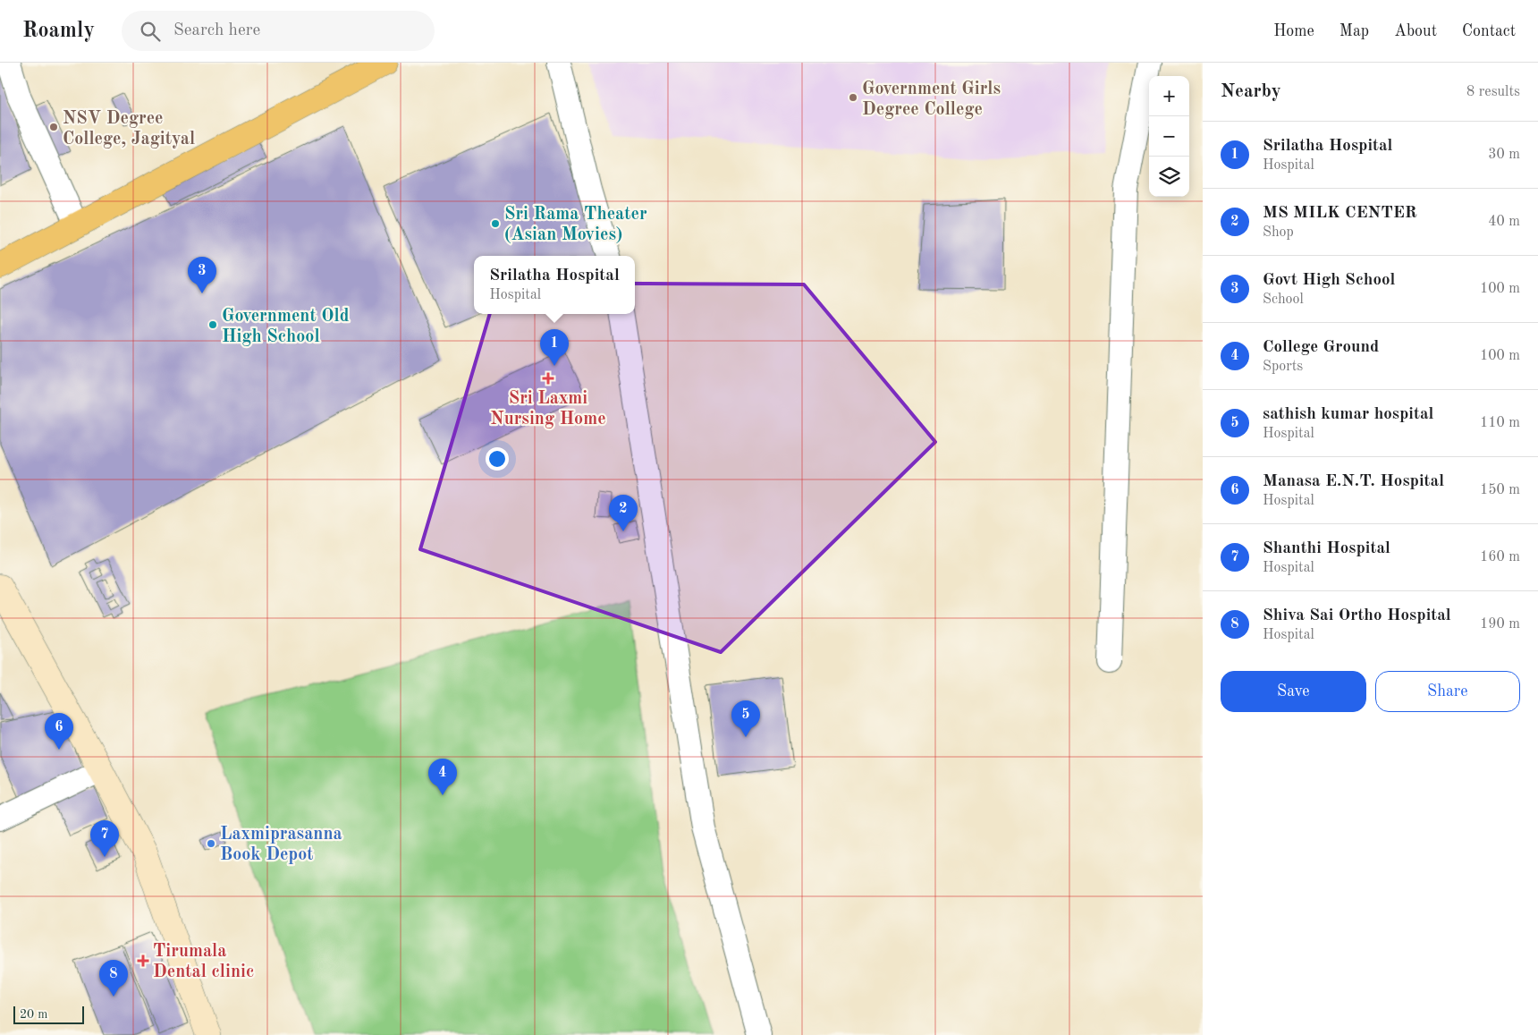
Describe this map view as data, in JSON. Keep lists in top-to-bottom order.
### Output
{
  "places": {
    "other": [
      "Government Girls Degree College",
      "NSV Degree College, Jagityal",
      "Sri Rama Theater (Asian Movies)",
      "Government Old High School",
      "Laxmiprasanna Book Depot"
    ],
    "health": ["Sri Laxmi Nursing Home", "Tirumala Dental clinic"]
  },
  "scale_bar": "20 m",
  "page": {
    "header": "Roamly",
    "search": "Search here",
    "nav": [
      "Home",
      "Map",
      "About",
      "Contact"
    ],
    "heading": ["Nearby", "8 results"],
    "map_buttons": ["+", "−"],
    "list": [
      {
        "mark": "1",
        "name": "Srilatha Hospital",
        "note": "Hospital",
        "value": "30 m"
      },
      {
        "mark": "2",
        "name": "MS MILK CENTER",
        "note": "Shop",
        "value": "40 m"
      },
      {
        "mark": "3",
        "name": "Govt High School",
        "note": "School",
        "value": "100 m"
      },
      {
        "mark": "4",
        "name": "College Ground",
        "note": "Sports",
        "value": "100 m"
      },
      {
        "mark": "5",
        "name": "sathish kumar hospital",
        "note": "Hospital",
        "value": "110 m"
      },
      {
        "mark": "6",
        "name": "Manasa E.N.T. Hospital",
        "note": "Hospital",
        "value": "150 m"
      },
      {
        "mark": "7",
        "name": "Shanthi Hospital",
        "note": "Hospital",
        "value": "160 m"
      },
      {
        "mark": "8",
        "name": "Shiva Sai Ortho Hospital",
        "note": "Hospital",
        "value": "190 m"
      }
    ],
    "popup": ["Srilatha Hospital", "Hospital"],
    "pins": [
      "3",
      "1",
      "2",
      "5",
      "6",
      "4",
      "7",
      "8"
    ],
    "buttons": ["Save", "Share"],
    "scale": "20 m"
  }
}
